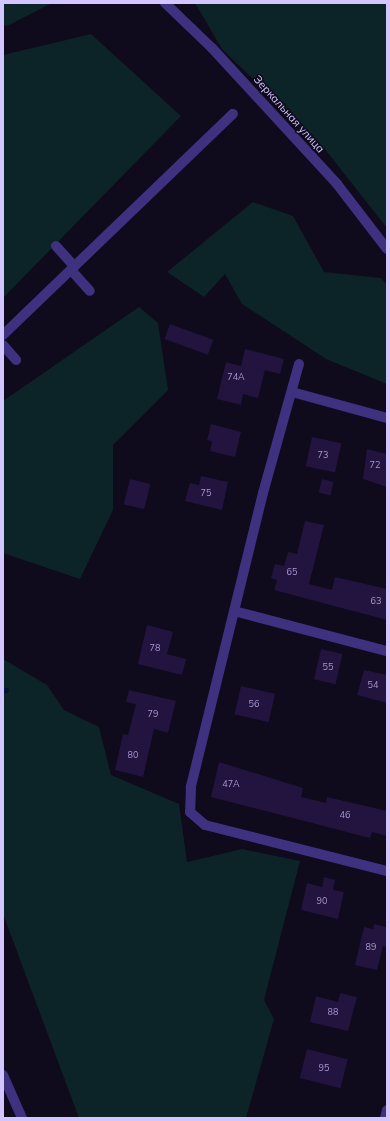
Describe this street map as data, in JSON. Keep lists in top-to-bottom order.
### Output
{
  "streets": {
    "street": ["Зеркальная улица"]
  },
  "house_numbers": [
    "74А",
    "73",
    "72",
    "75",
    "65",
    "63",
    "78",
    "55",
    "54",
    "56",
    "79",
    "80",
    "47А",
    "46",
    "90",
    "89",
    "88",
    "95"
  ]
}
